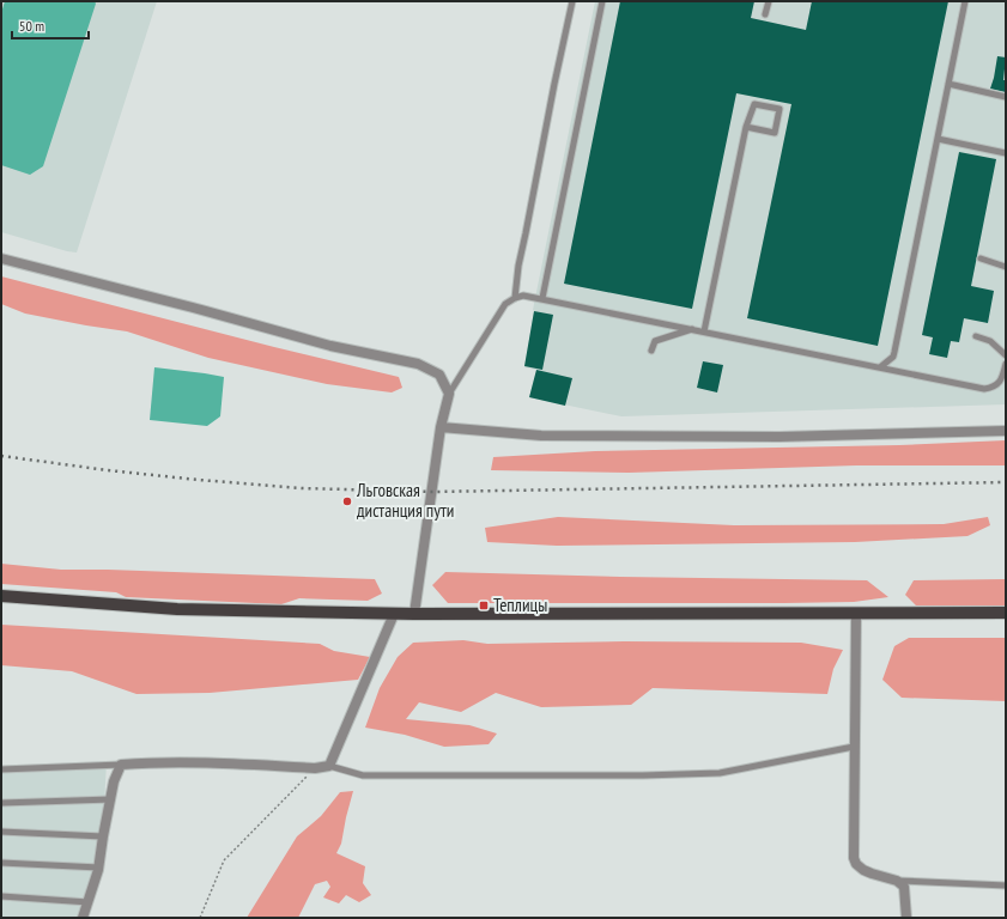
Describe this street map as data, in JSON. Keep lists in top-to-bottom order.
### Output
{
  "places": {
    "other": ["Льговская дистанция пути"],
    "transit": ["Теплицы"]
  },
  "scale_bar": "50 m"
}
